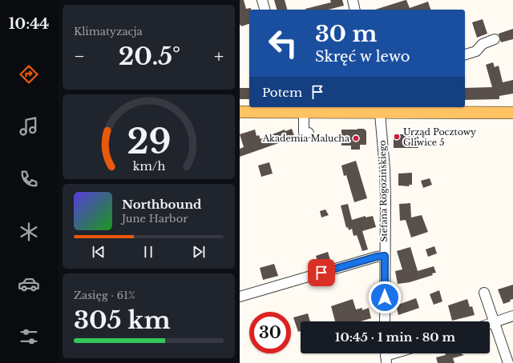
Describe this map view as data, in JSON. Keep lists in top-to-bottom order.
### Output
{
  "streets": {
    "street": ["Stefana Rogozińskiego"]
  },
  "places": ["Urząd Pocztowy Gliwice 5", "Akademia Malucha"],
  "page": {
    "tabs": "10:44",
    "tile": [
      "Klimatyzacja",
      ["Zasięg · 61%", "305 km"]
    ],
    "turn": ["30 m", "Skręć w lewo"],
    "heat": ["−", "20.5°", "+"],
    "then": "Potem",
    "song": ["Northbound", "June Harbor"],
    "limit": "30",
    "trip": "10:45 · 1 min · 80 m",
    "gauge": ["29", "km/h"]
  }
}
